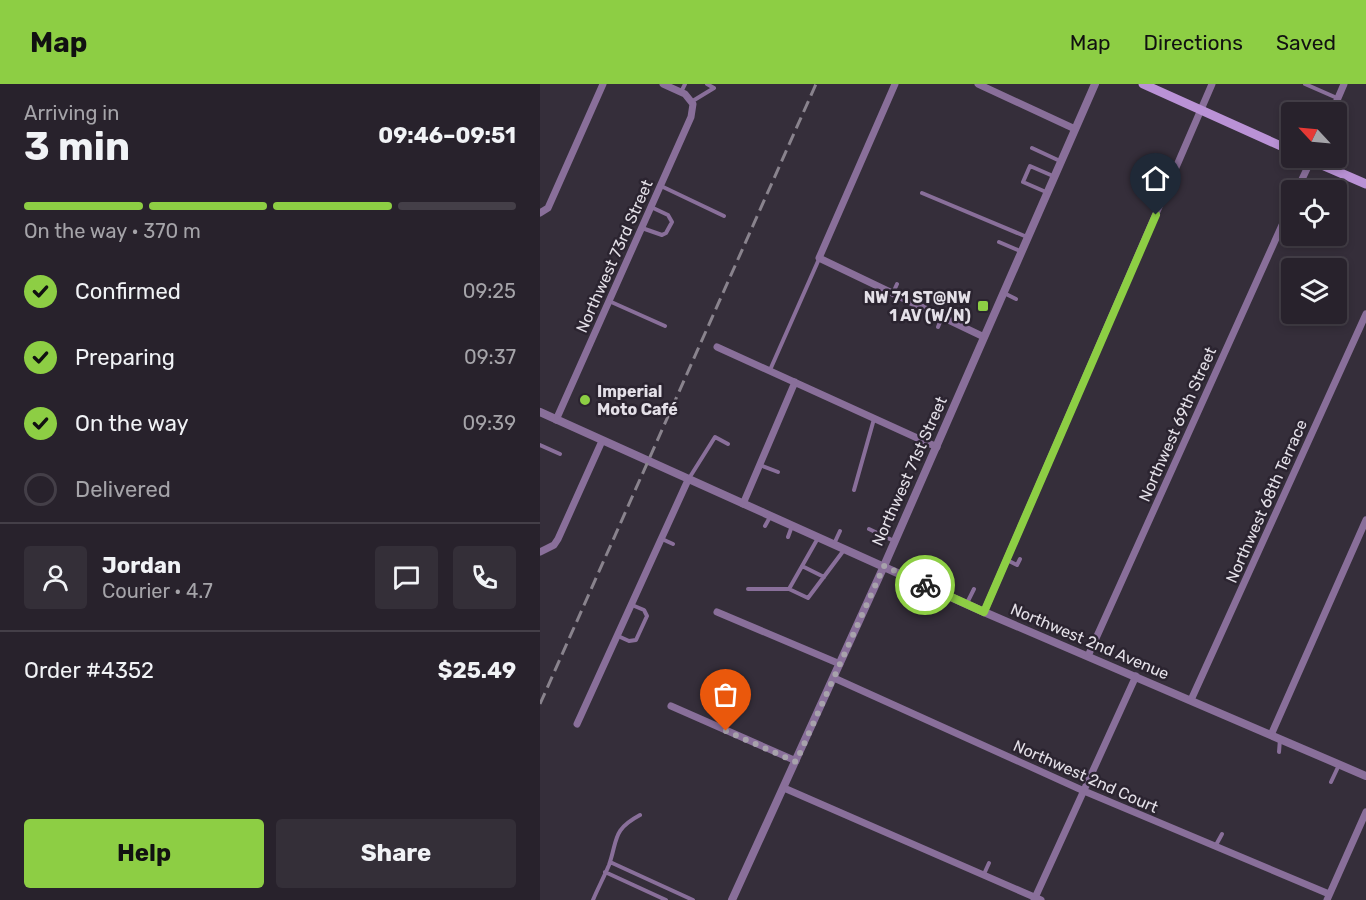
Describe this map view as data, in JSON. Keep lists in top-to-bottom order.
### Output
{
  "streets": {
    "street": [
      "Northwest 73rd Street",
      "Northwest 69th Street",
      "Northwest 71st Street",
      "Northwest 68th Terrace",
      "Northwest 2nd Avenue",
      "Northwest 2nd Court"
    ]
  },
  "crossings": [
    ["Northwest 73rd Street", "Northwest 2nd Avenue"],
    ["Northwest 69th Street", "Northwest 2nd Avenue"],
    ["Northwest 71st Street", "Northwest 2nd Avenue"],
    ["Northwest 71st Street", "Northwest 2nd Court"],
    ["Northwest 68th Terrace", "Northwest 2nd Avenue"]
  ],
  "places": {
    "transit": ["NW 71 ST@NW 1 AV (W/N)"],
    "other": ["Imperial Moto Café"]
  },
  "north": "top left",
  "page": {
    "header": "Map",
    "nav": ["Map", "Directions", "Saved"],
    "heading": ["3 min", "Arriving in", "09:46–09:51"],
    "panel": [
      "Jordan",
      "Courier · 4.7",
      "Order #4352",
      "$25.49"
    ],
    "bar": "On the way · 370 m",
    "list": [
      ["Confirmed", "09:25"],
      ["Preparing", "09:37"],
      ["On the way", "09:39"],
      "Delivered"
    ],
    "buttons": ["Help", "Share"]
  }
}
